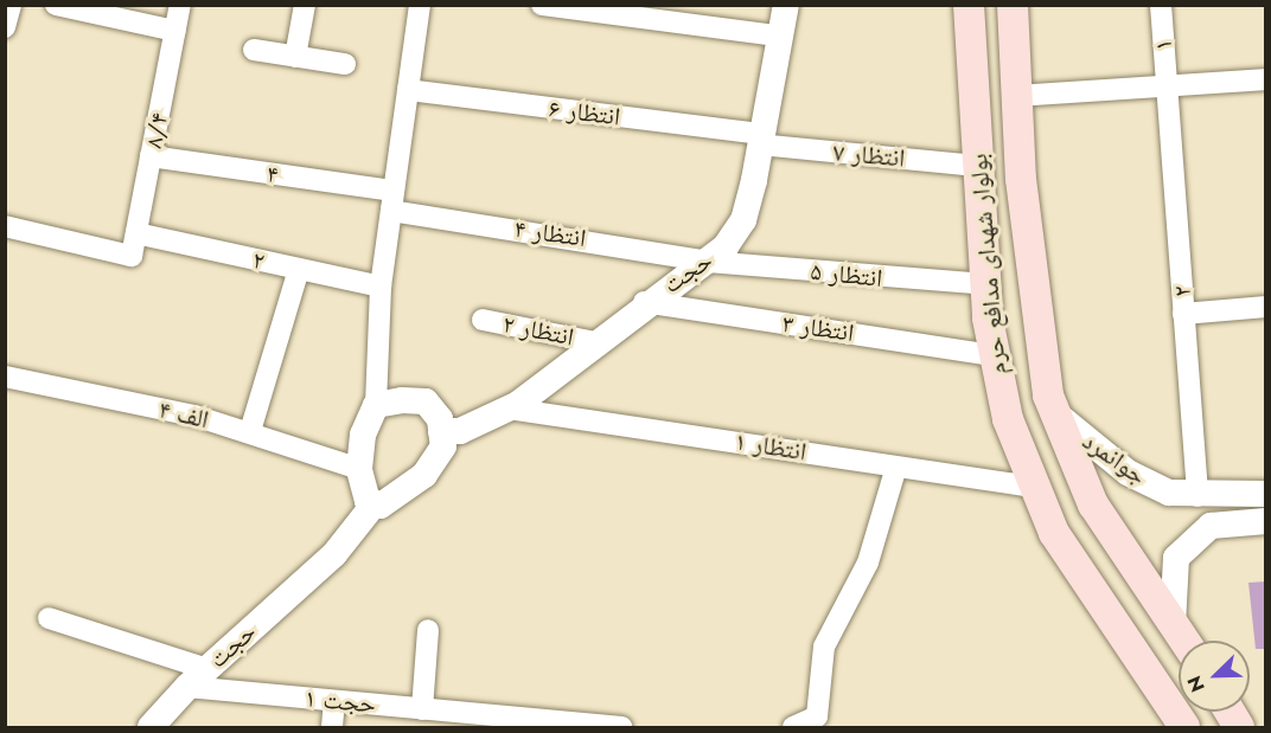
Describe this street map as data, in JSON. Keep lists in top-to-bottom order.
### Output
{
  "streets": {
    "main road": ["بولوار شهدای مدافع حرم"],
    "street": [
      "۱",
      "انتظار ۶",
      "۸/۴",
      "انتظار ۷",
      "۴",
      "انتظار ۴",
      "۲",
      "حجت",
      "انتظار ۵",
      "انتظار ۳",
      "انتظار ۲",
      "۴ الف",
      "انتظار ۱",
      "جوانمرد",
      "حجت ۱"
    ]
  },
  "crossings": [
    ["۱", "۲"],
    ["انتظار ۶", "انتظار ۷"],
    ["انتظار ۶", "حجت"],
    ["۸/۴", "۴"],
    ["۸/۴", "۲"],
    ["انتظار ۷", "بولوار شهدای مدافع حرم"],
    ["انتظار ۷", "حجت"],
    ["۴", "انتظار ۴"],
    ["انتظار ۴", "حجت"],
    ["انتظار ۴", "انتظار ۵"],
    ["۲", "جوانمرد"],
    ["بولوار شهدای مدافع حرم", "انتظار ۵"],
    ["بولوار شهدای مدافع حرم", "انتظار ۳"],
    ["بولوار شهدای مدافع حرم", "انتظار ۱"],
    ["بولوار شهدای مدافع حرم", "جوانمرد"],
    ["حجت", "انتظار ۵"],
    ["حجت", "انتظار ۳"],
    ["حجت", "انتظار ۲"],
    ["حجت", "انتظار ۱"],
    ["حجت", "حجت ۱"]
  ],
  "north": "bottom left"
}
